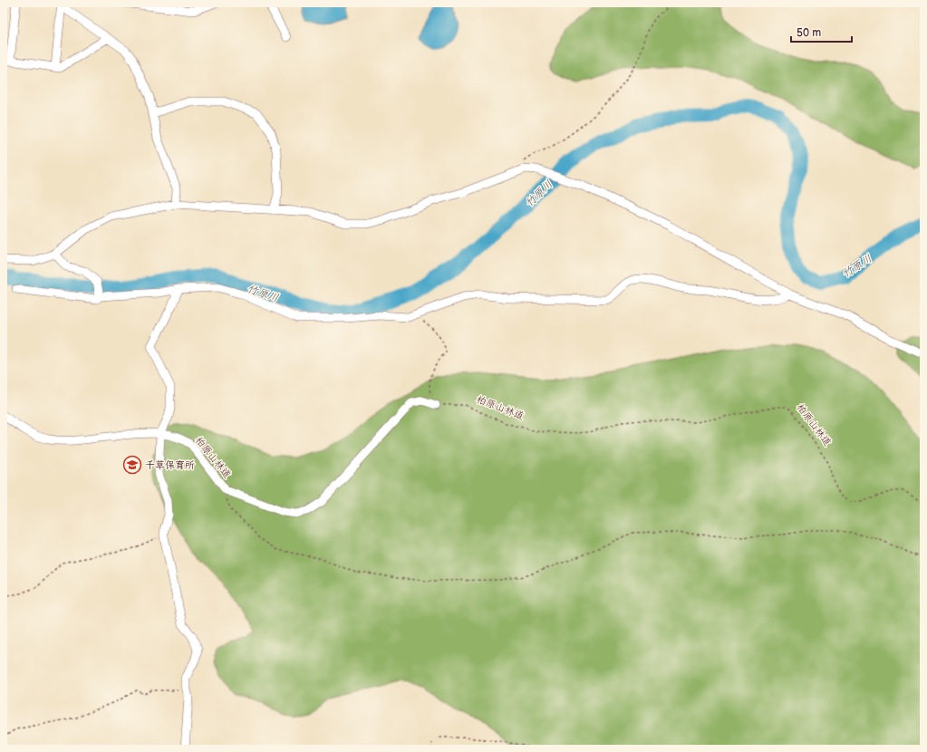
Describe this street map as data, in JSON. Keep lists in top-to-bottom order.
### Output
{
  "streets": {
    "street": ["柏原山林道"]
  },
  "water": ["竹原川"],
  "places": {
    "school or university": ["千草保育所"]
  },
  "scale_bar": "50 m"
}
